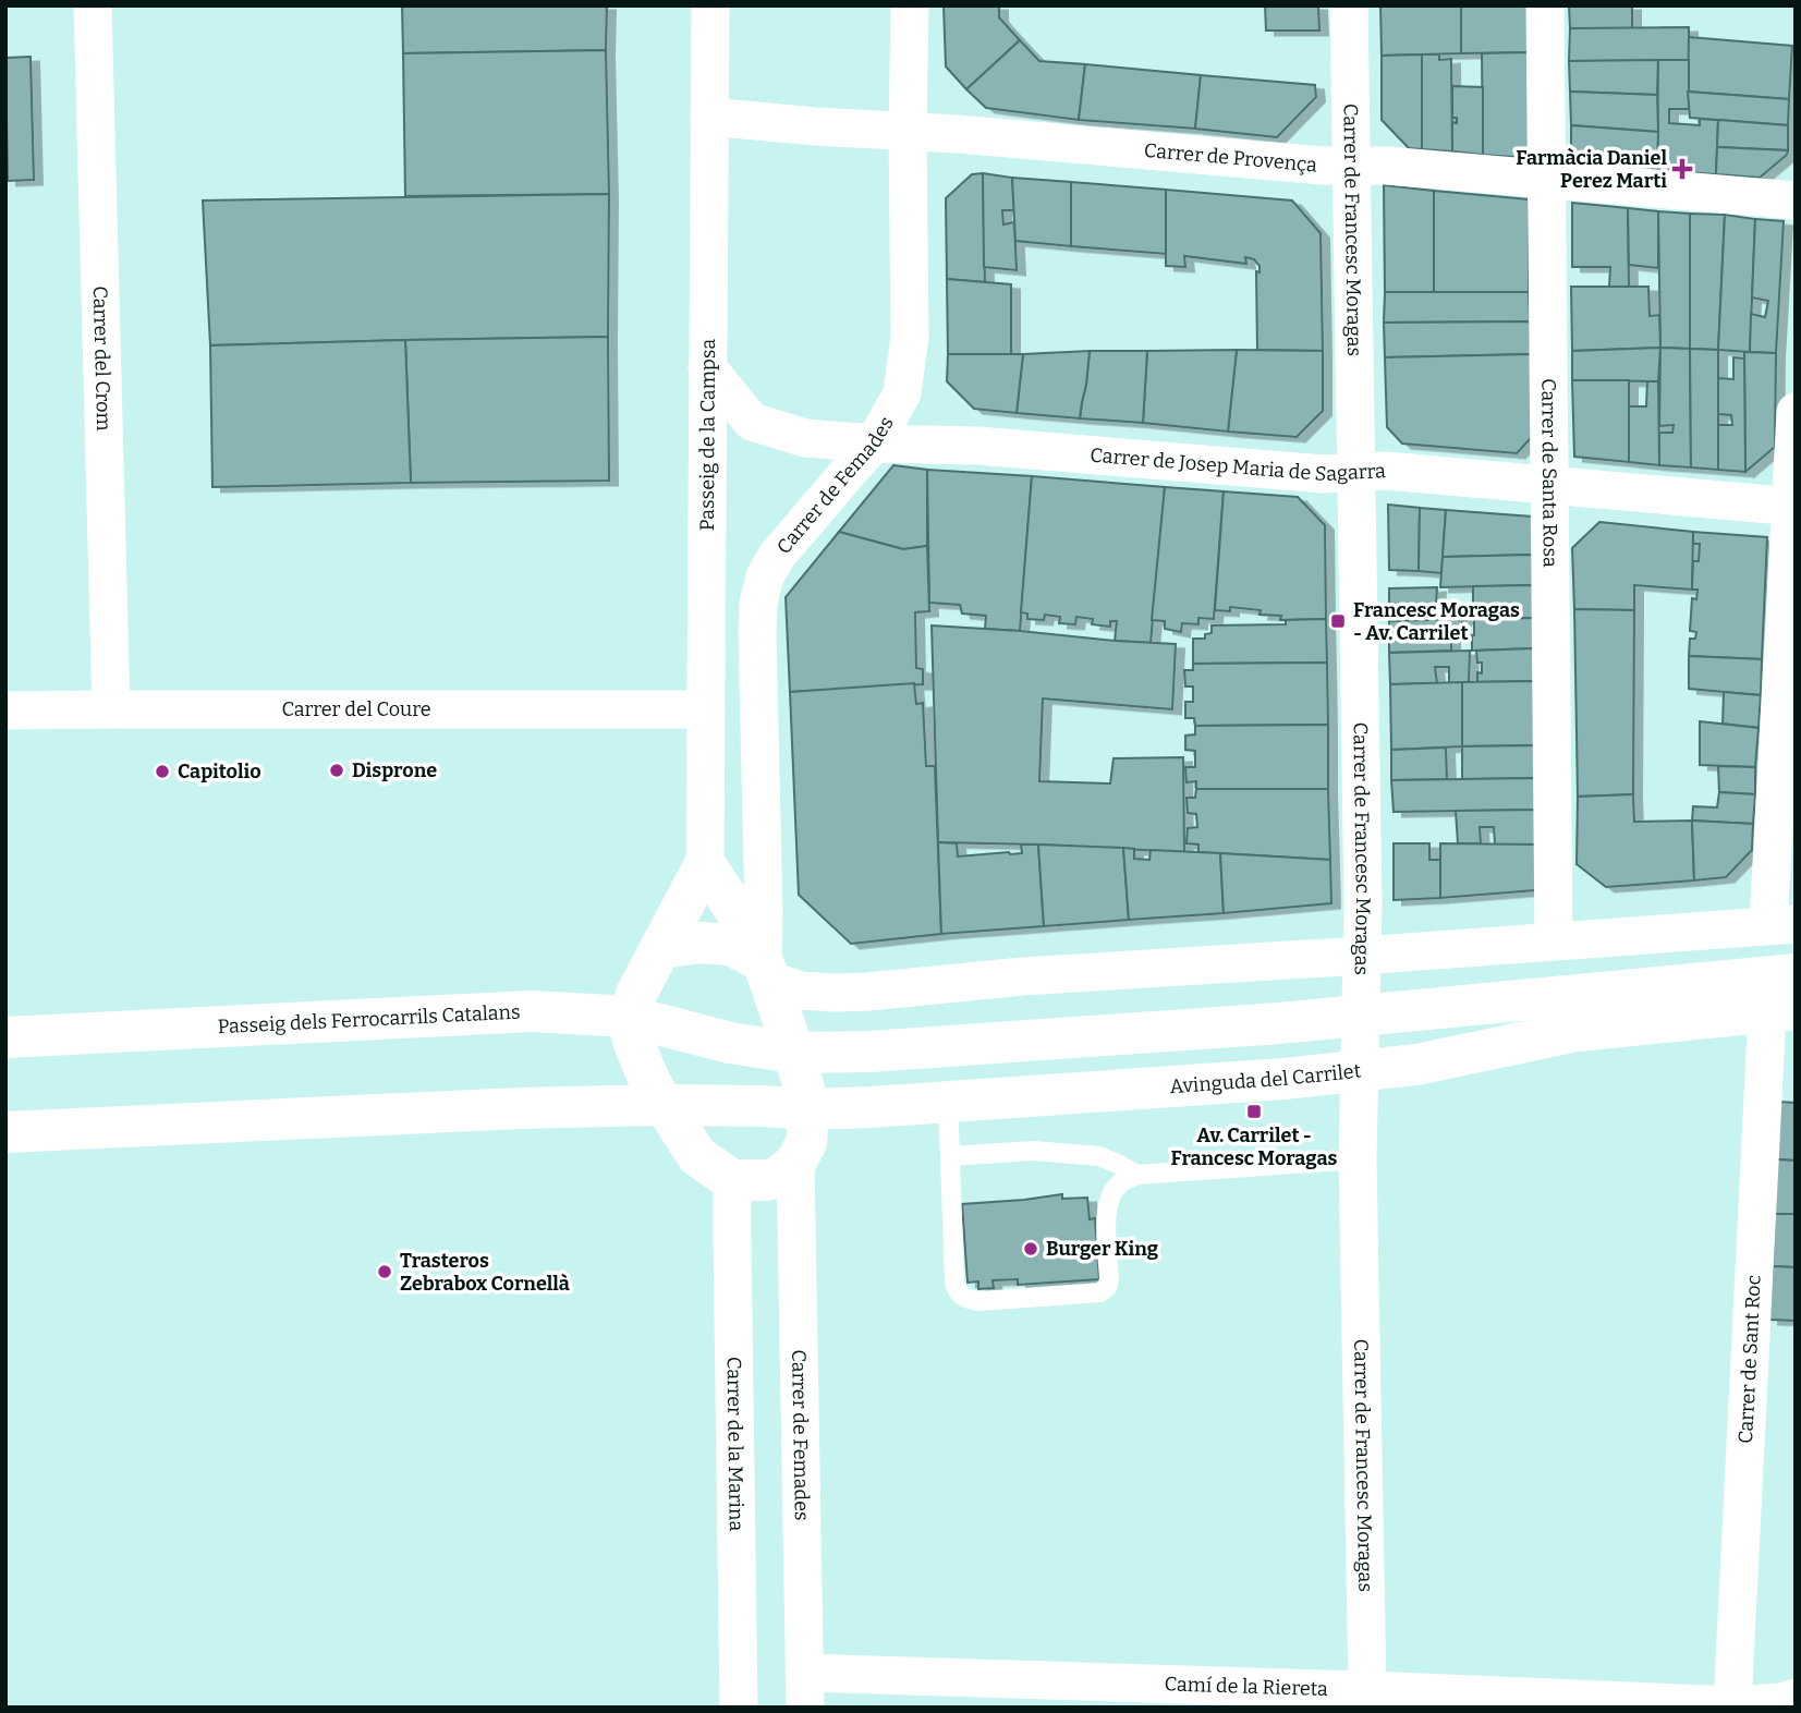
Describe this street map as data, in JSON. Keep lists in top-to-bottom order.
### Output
{
  "streets": {
    "main road": ["Passeig dels Ferrocarrils Catalans", "Avinguda del Carrilet"],
    "street": [
      "Carrer de Provença",
      "Carrer de Francesc Moragas",
      "Carrer del Crom",
      "Passeig de la Campsa",
      "Carrer de Josep Maria de Sagarra",
      "Carrer de Santa Rosa",
      "Carrer de Femades",
      "Carrer del Coure",
      "Carrer de Sant Roc",
      "Carrer de la Marina",
      "Camí de la Riereta"
    ]
  },
  "crossings": [
    ["Carrer de Provença", "Carrer de Francesc Moragas"],
    ["Carrer de Provença", "Passeig de la Campsa"],
    ["Carrer de Provença", "Carrer de Santa Rosa"],
    ["Carrer de Provença", "Carrer de Femades"],
    ["Carrer de Francesc Moragas", "Carrer de Josep Maria de Sagarra"],
    ["Carrer de Francesc Moragas", "Avinguda del Carrilet"],
    ["Carrer de Francesc Moragas", "Camí de la Riereta"],
    ["Carrer del Crom", "Carrer del Coure"],
    ["Passeig de la Campsa", "Carrer de Josep Maria de Sagarra"],
    ["Passeig de la Campsa", "Carrer del Coure"],
    ["Carrer de Josep Maria de Sagarra", "Carrer de Santa Rosa"],
    ["Carrer de Josep Maria de Sagarra", "Carrer de Femades"],
    ["Carrer de Femades", "Camí de la Riereta"],
    ["Avinguda del Carrilet", "Carrer de Sant Roc"],
    ["Carrer de Sant Roc", "Camí de la Riereta"]
  ],
  "places": {
    "health": ["Farmàcia Daniel Perez Marti"],
    "transit": ["Francesc Moragas - Av. Carrilet", "Av. Carrilet - Francesc Moragas"],
    "other": [
      "Disprone",
      "Capitolio",
      "Burger King",
      "Trasteros Zebrabox Cornellà"
    ]
  }
}
